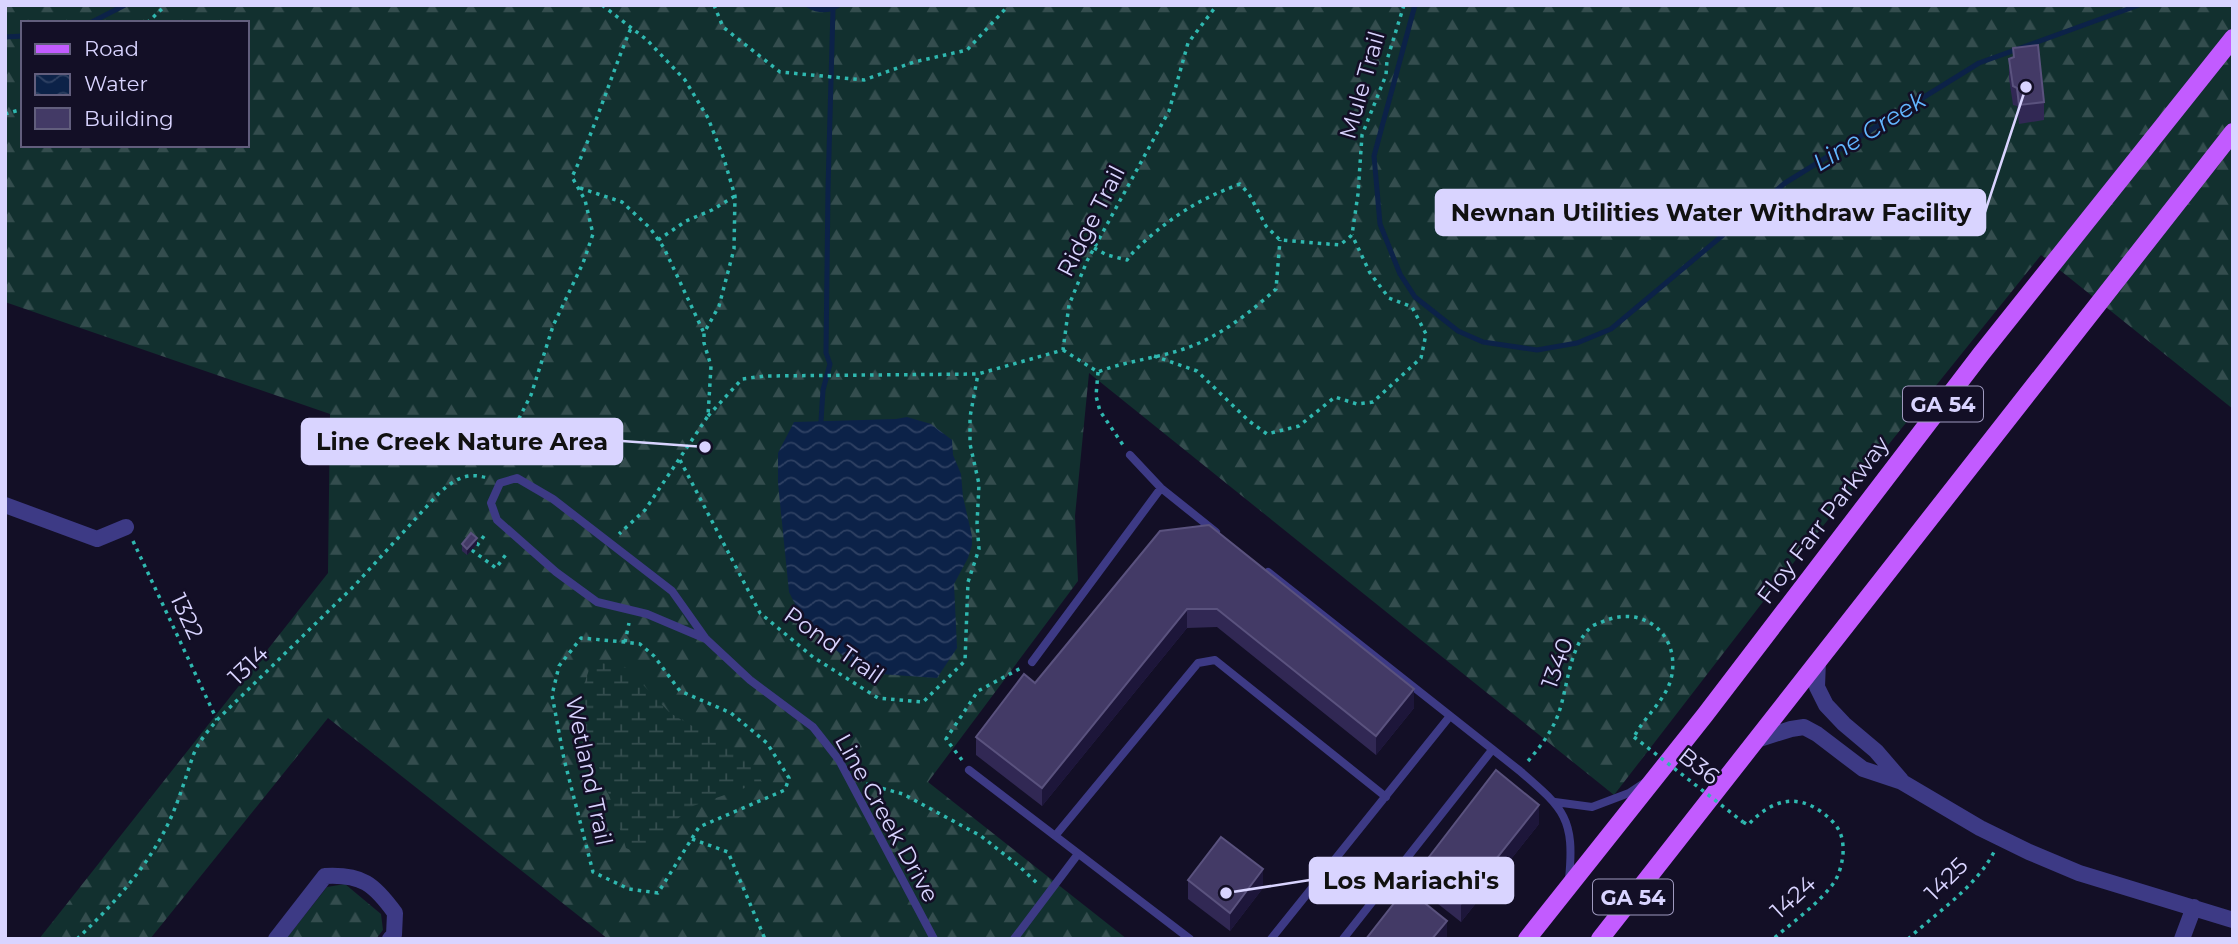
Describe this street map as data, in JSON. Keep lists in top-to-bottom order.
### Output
{
  "streets": {
    "main road": ["GA 54", "Floy Farr Parkway"],
    "lane": ["Line Creek Drive"],
    "path": [
      "Mule Trail",
      "Ridge Trail",
      "1322",
      "Pond Trail",
      "1340",
      "1314",
      "B36",
      "Wetland Trail",
      "1425",
      "1424"
    ]
  },
  "crossings": [
    ["1322", "1314"],
    ["1340", "B36"],
    ["1314", "Line Creek Drive"],
    ["B36", "1424"]
  ],
  "water": ["Line Creek"],
  "places": ["Newnan Utilities Water Withdraw Facility", "Line Creek Nature Area", "Los Mariachi's"],
  "legend": ["Road", "Water", "Building"]
}
